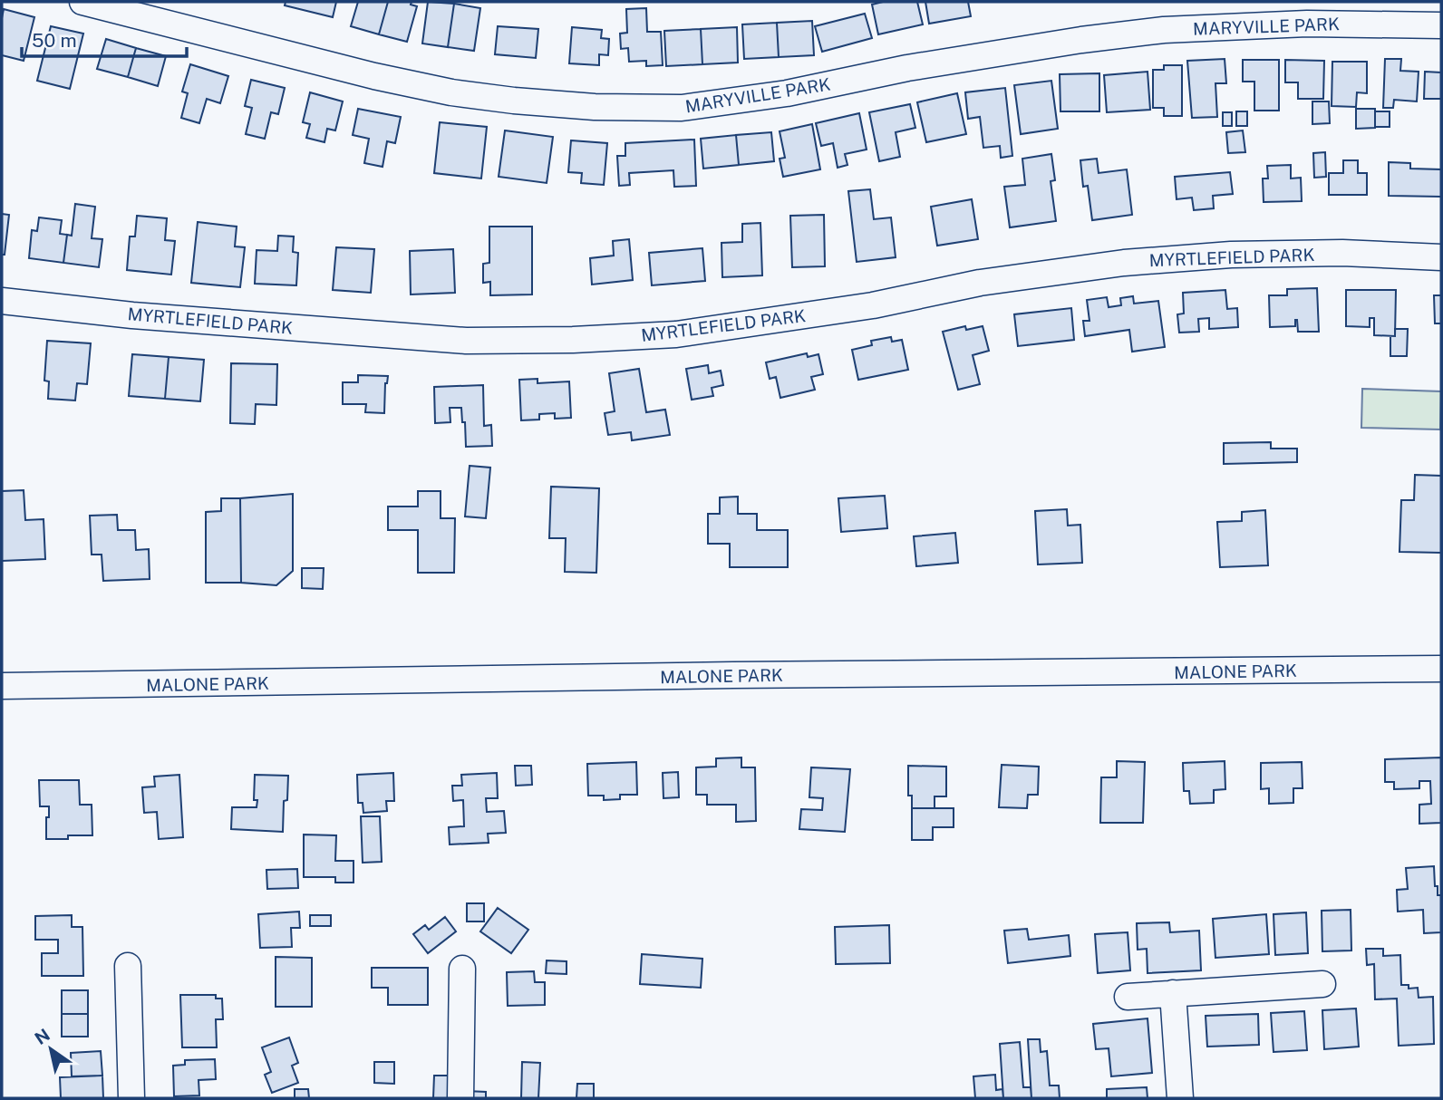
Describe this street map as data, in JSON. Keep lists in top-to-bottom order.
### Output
{
  "streets": {
    "street": ["MARYVILLE PARK", "MYRTLEFIELD PARK", "MALONE PARK"]
  },
  "scale_bar": "50 m",
  "north": "top left"
}
